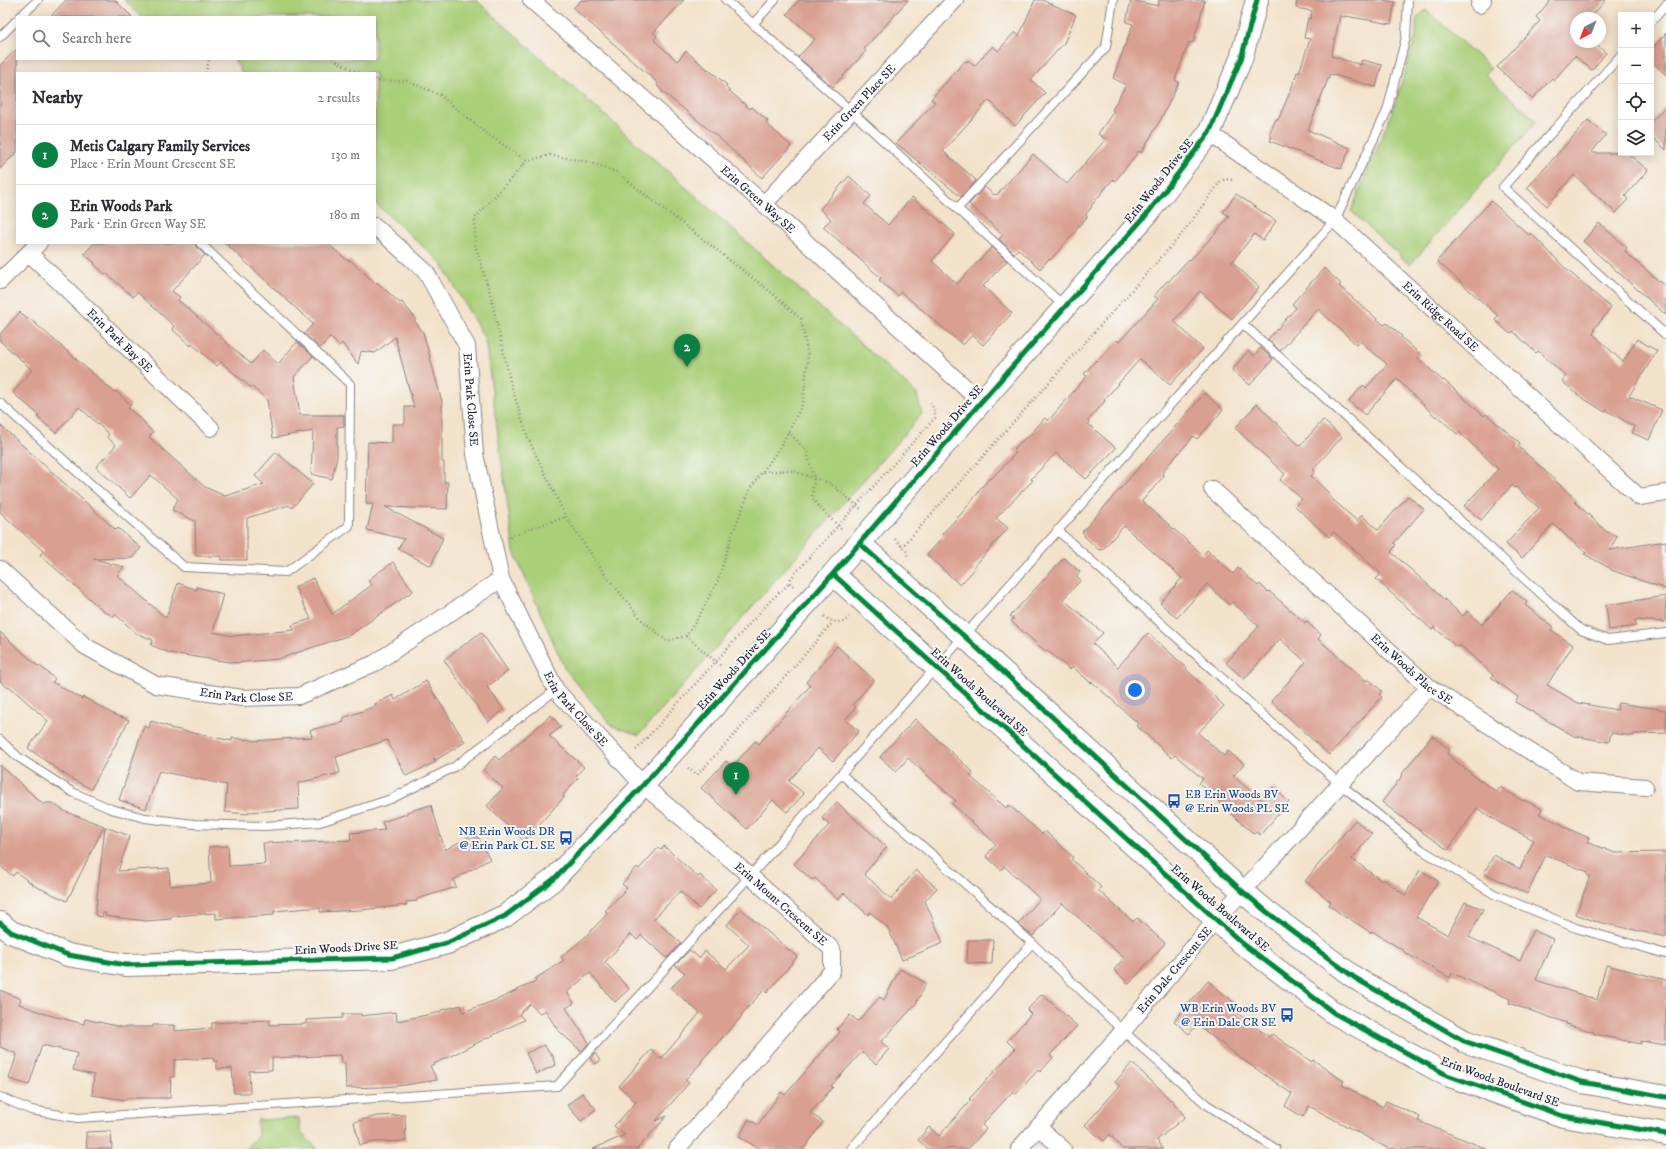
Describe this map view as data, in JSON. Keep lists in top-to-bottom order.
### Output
{
  "streets": {
    "street": [
      "Erin Green Place SE",
      "Erin Woods Drive SE",
      "Erin Green Way SE",
      "Erin Ridge Road SE",
      "Erin Park Bay SE",
      "Erin Park Close SE",
      "Erin Woods Place SE",
      "Erin Woods Boulevard SE",
      "Erin Mount Crescent SE",
      "Erin Dale Crescent SE"
    ]
  },
  "crossings": [
    ["Erin Green Place SE", "Erin Green Way SE"],
    ["Erin Woods Drive SE", "Erin Green Way SE"],
    ["Erin Woods Drive SE", "Erin Ridge Road SE"],
    ["Erin Woods Drive SE", "Erin Park Close SE"],
    ["Erin Woods Drive SE", "Erin Woods Boulevard SE"],
    ["Erin Woods Drive SE", "Erin Mount Crescent SE"],
    ["Erin Park Close SE", "Erin Mount Crescent SE"],
    ["Erin Woods Place SE", "Erin Dale Crescent SE"],
    ["Erin Woods Boulevard SE", "Erin Dale Crescent SE"]
  ],
  "places": {
    "bus stop": ["EB Erin Woods BV @ Erin Woods PL SE", "NB Erin Woods DR @ Erin Park CL SE", "WB Erin Woods BV @ Erin Dale CR SE"]
  },
  "north": "bottom left",
  "page": {
    "map_buttons": ["+", "−"],
    "search": "Search here",
    "heading": ["Nearby", "2 results"],
    "list": [
      {
        "mark": "1",
        "name": "Metis Calgary Family Services",
        "note": "Place · Erin Mount Crescent SE",
        "value": "130 m"
      },
      {
        "mark": "2",
        "name": "Erin Woods Park",
        "note": "Park · Erin Green Way SE",
        "value": "180 m"
      }
    ],
    "pins": ["2", "1"]
  }
}
